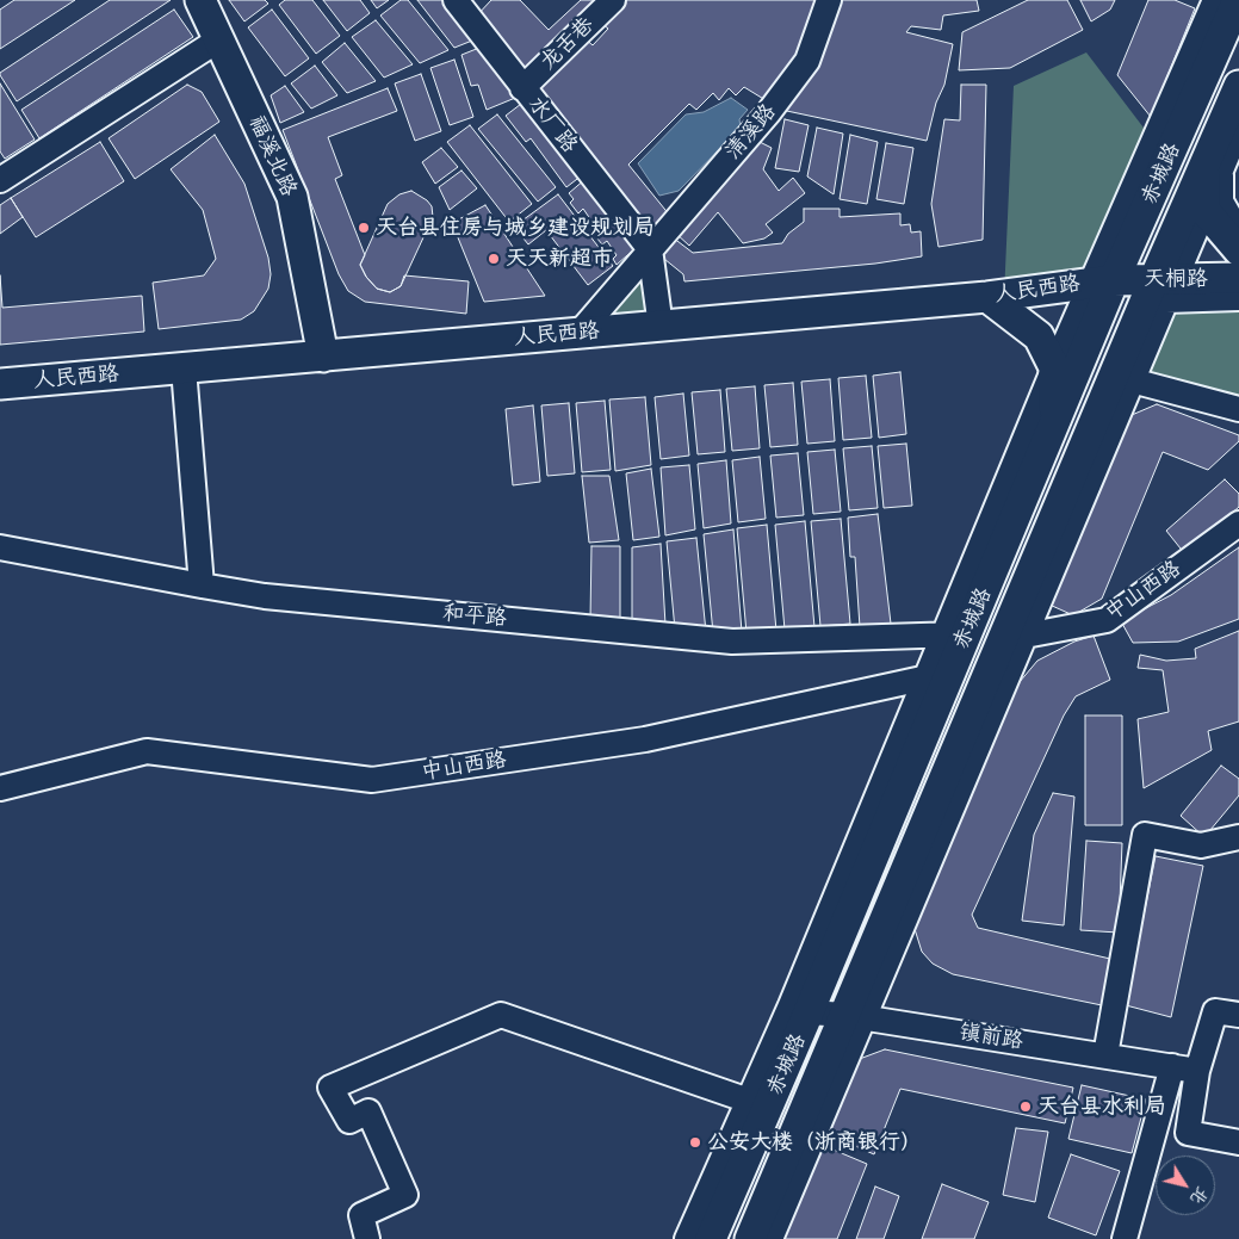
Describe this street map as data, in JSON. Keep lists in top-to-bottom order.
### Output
{
  "streets": {
    "main road": [
      "福溪北路",
      "赤城路",
      "天桐路",
      "人民西路"
    ],
    "street": [
      "龙舌巷",
      "水厂路",
      "清溪路",
      "中山西路",
      "和平路",
      "镇前路"
    ]
  },
  "crossings": [
    ["龙舌巷", "水厂路"],
    ["水厂路", "清溪路"],
    ["福溪北路", "人民西路"],
    ["赤城路", "天桐路"],
    ["赤城路", "人民西路"],
    ["赤城路", "中山西路"],
    ["赤城路", "和平路"],
    ["赤城路", "镇前路"],
    ["天桐路", "人民西路"]
  ],
  "places": [
    "天台县住房与城乡建设规划局",
    "天天新超市",
    "天台县水利局",
    "公安大楼（浙商银行）"
  ],
  "north": "bottom right"
}
